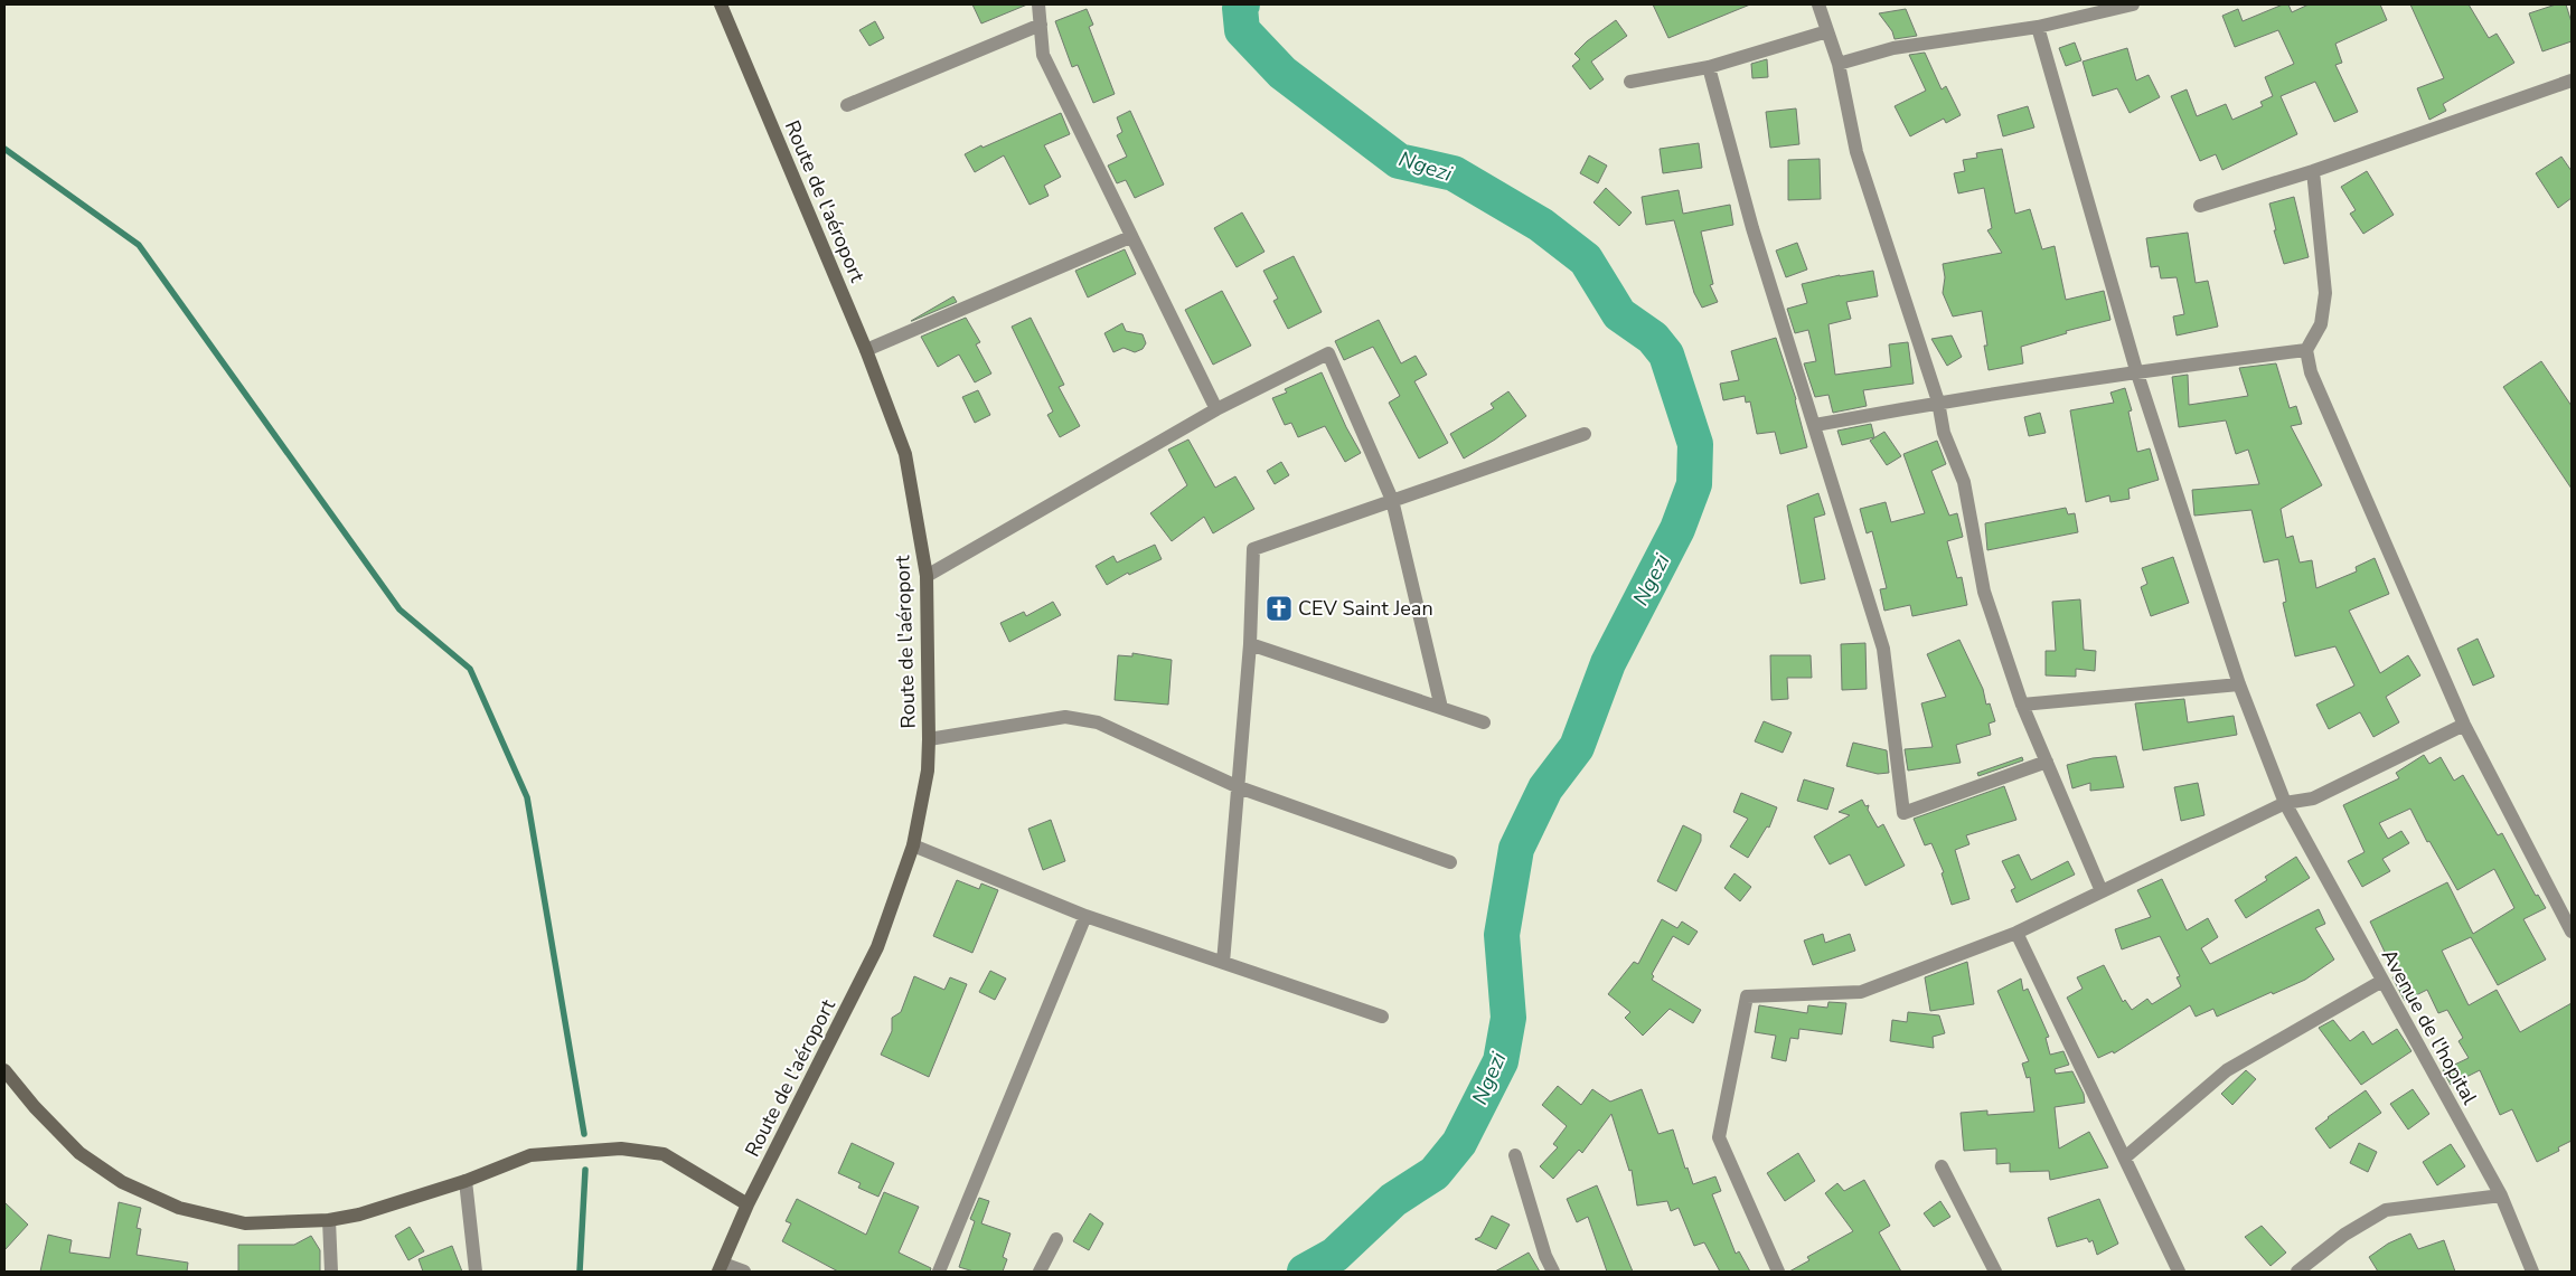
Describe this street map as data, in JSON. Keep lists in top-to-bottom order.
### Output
{
  "streets": {
    "street": ["Route de l'aéroport", "Avenue de l'hopital"]
  },
  "water": ["Ngezi"],
  "places": {
    "church": ["CEV Saint Jean"]
  }
}
